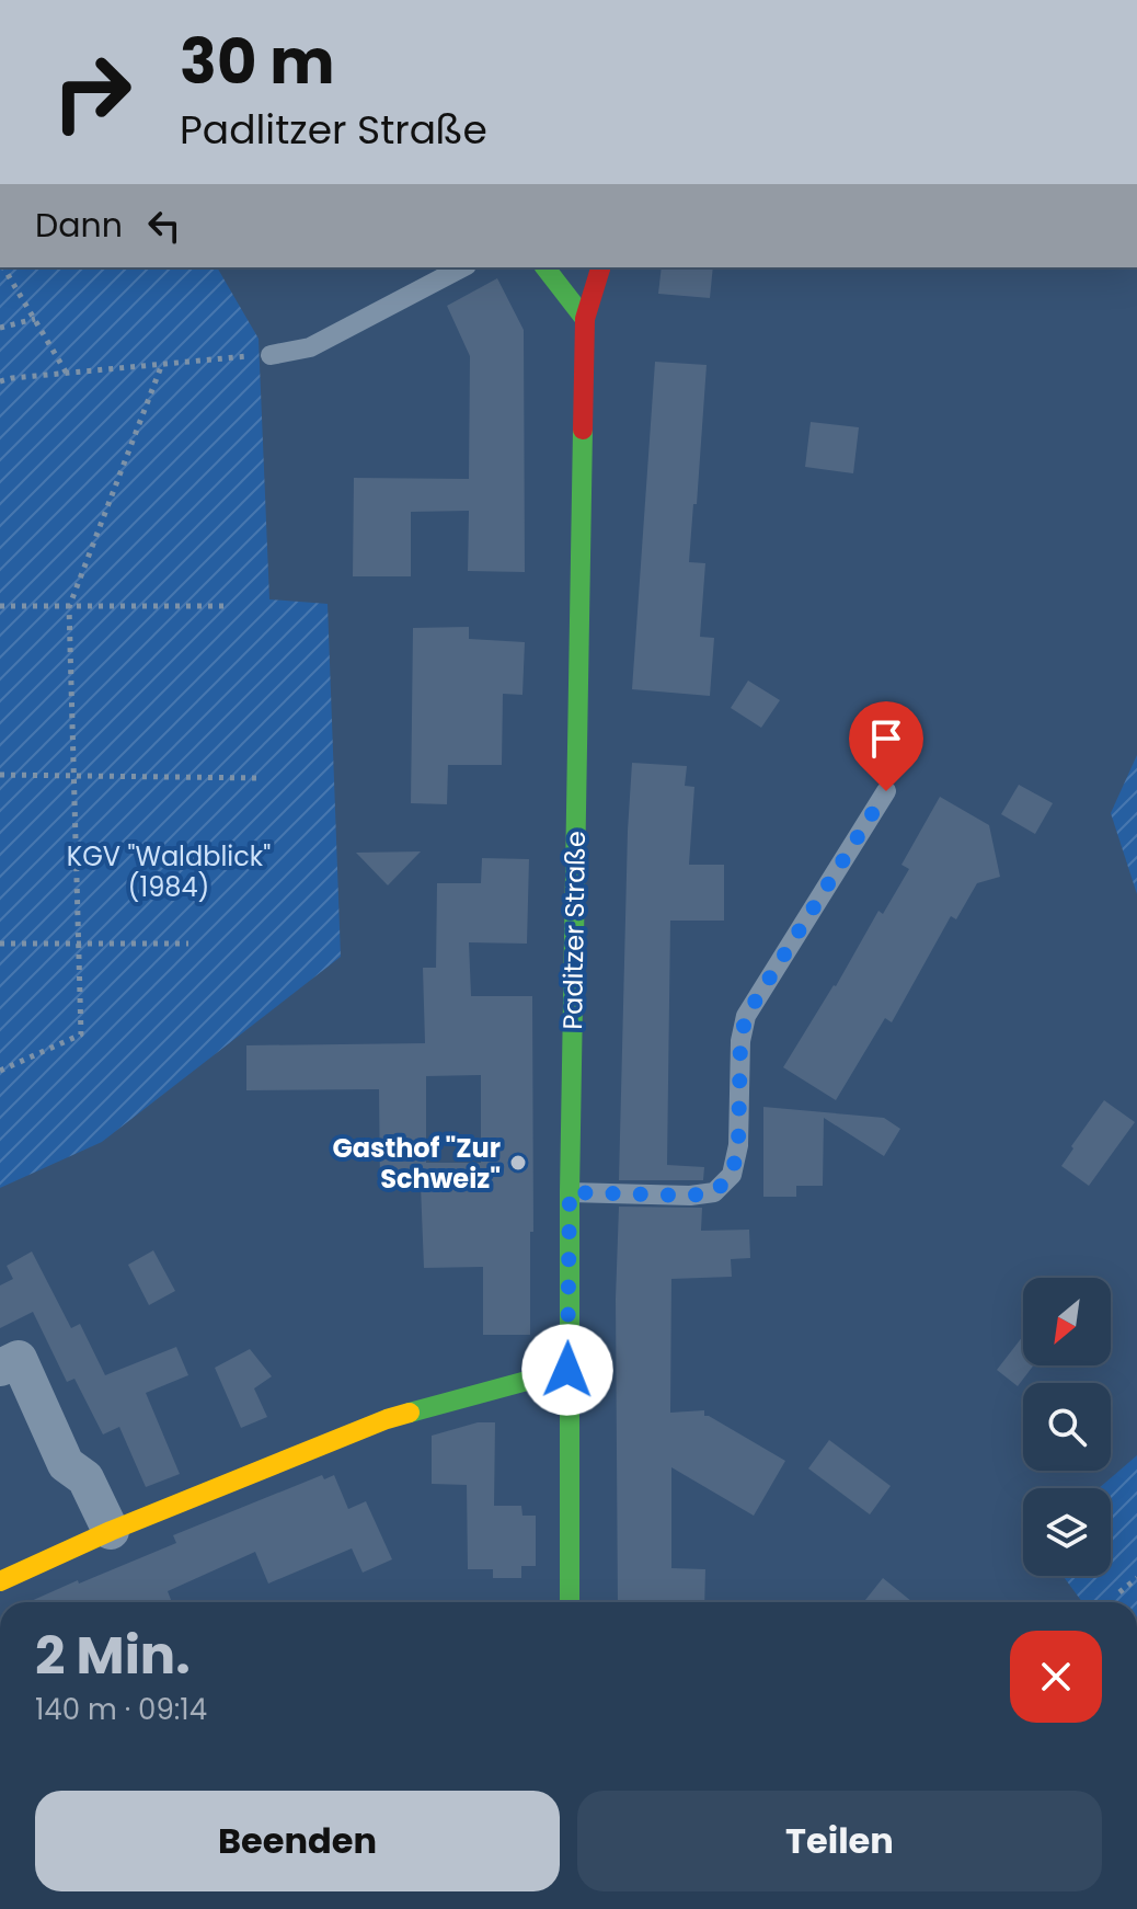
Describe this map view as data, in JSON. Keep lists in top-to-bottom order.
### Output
{
  "streets": {
    "street": ["Paditzer Straße"]
  },
  "parks": ["KGV \"Waldblick\" (1984)"],
  "places": ["Gasthof \"Zur Schweiz\""],
  "north": "bottom left",
  "page": {
    "turn": ["30 m", "Padlitzer Straße"],
    "then": "Dann",
    "heading": ["2 Min.", "140 m · 09:14"],
    "buttons": ["Beenden", "Teilen"]
  }
}
